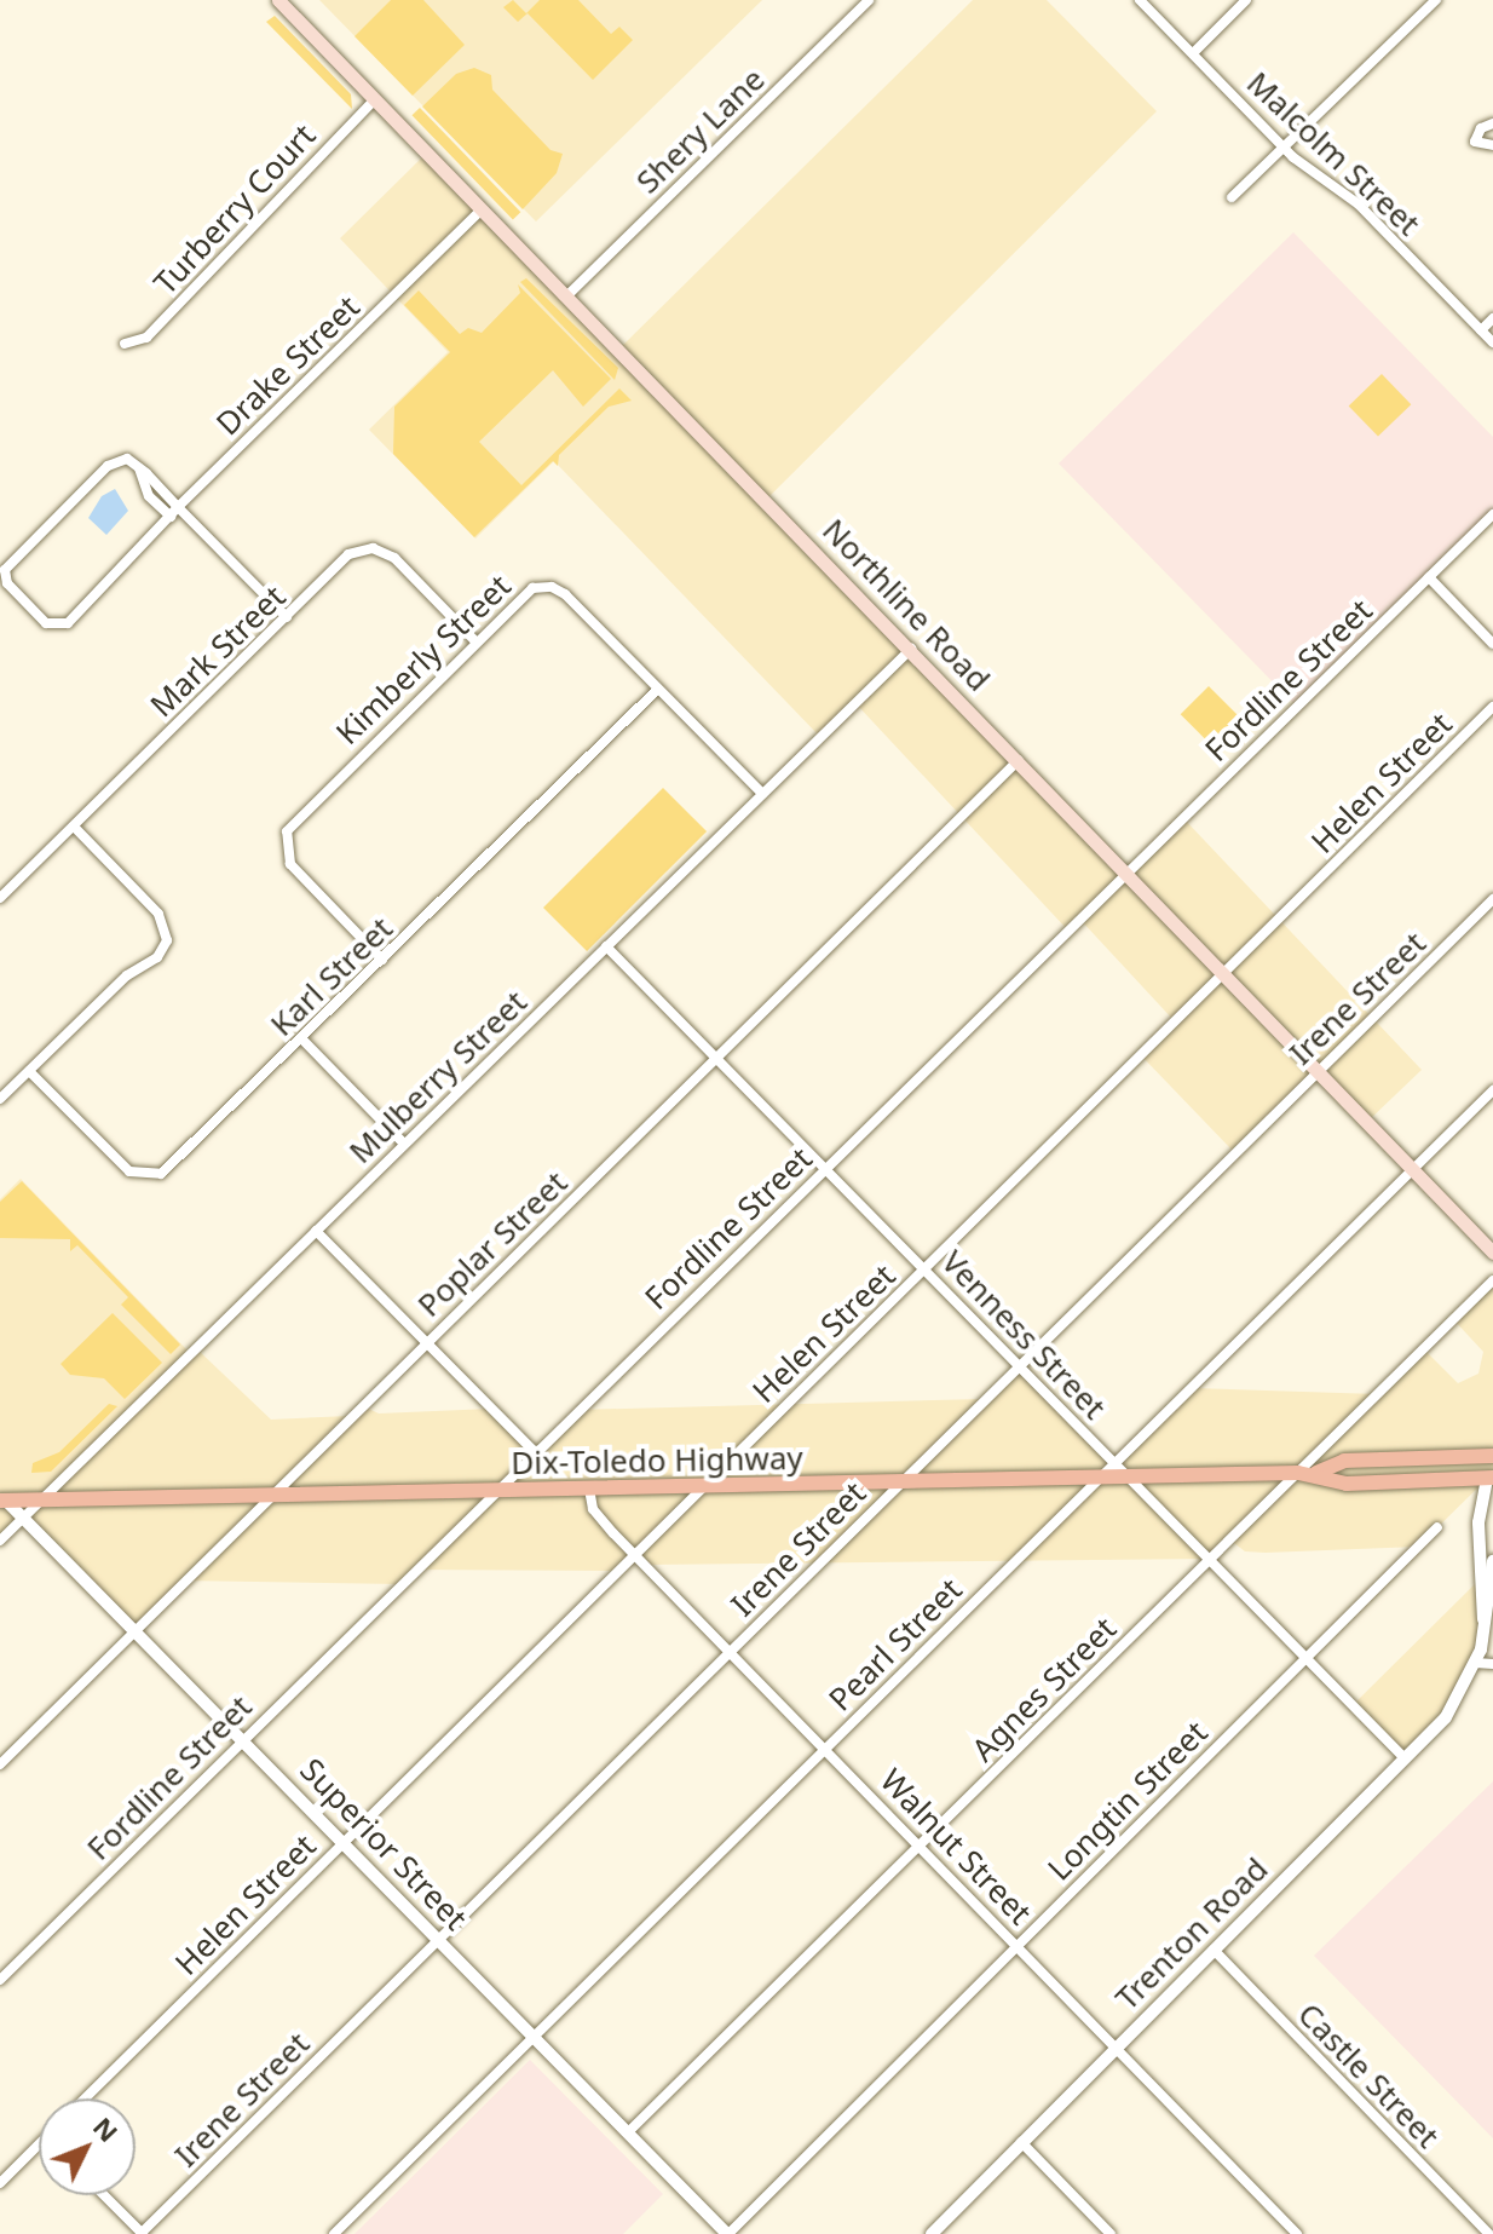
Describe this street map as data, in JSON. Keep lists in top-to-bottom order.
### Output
{
  "streets": {
    "main road": ["Northline Road", "Dix-Toledo Highway"],
    "street": [
      "Shery Lane",
      "Malcolm Street",
      "Turberry Court",
      "Drake Street",
      "Mark Street",
      "Kimberly Street",
      "Fordline Street",
      "Helen Street",
      "Karl Street",
      "Irene Street",
      "Mulberry Street",
      "Poplar Street",
      "Venness Street",
      "Pearl Street",
      "Agnes Street",
      "Longtin Street",
      "Superior Street",
      "Walnut Street",
      "Trenton Road",
      "Castle Street"
    ]
  },
  "crossings": [
    ["Shery Lane", "Northline Road"],
    ["Turberry Court", "Northline Road"],
    ["Drake Street", "Northline Road"],
    ["Northline Road", "Fordline Street"],
    ["Northline Road", "Helen Street"],
    ["Northline Road", "Irene Street"],
    ["Northline Road", "Mulberry Street"],
    ["Northline Road", "Poplar Street"],
    ["Northline Road", "Pearl Street"],
    ["Mark Street", "Kimberly Street"],
    ["Kimberly Street", "Karl Street"],
    ["Kimberly Street", "Mulberry Street"],
    ["Fordline Street", "Venness Street"],
    ["Fordline Street", "Dix-Toledo Highway"],
    ["Fordline Street", "Superior Street"],
    ["Helen Street", "Venness Street"],
    ["Helen Street", "Dix-Toledo Highway"],
    ["Helen Street", "Superior Street"],
    ["Helen Street", "Walnut Street"],
    ["Irene Street", "Venness Street"],
    ["Irene Street", "Dix-Toledo Highway"],
    ["Irene Street", "Superior Street"],
    ["Irene Street", "Walnut Street"],
    ["Mulberry Street", "Venness Street"],
    ["Mulberry Street", "Dix-Toledo Highway"],
    ["Mulberry Street", "Superior Street"],
    ["Poplar Street", "Venness Street"],
    ["Poplar Street", "Dix-Toledo Highway"],
    ["Poplar Street", "Superior Street"],
    ["Venness Street", "Dix-Toledo Highway"],
    ["Venness Street", "Pearl Street"],
    ["Venness Street", "Agnes Street"],
    ["Venness Street", "Longtin Street"],
    ["Venness Street", "Trenton Road"],
    ["Dix-Toledo Highway", "Pearl Street"],
    ["Dix-Toledo Highway", "Agnes Street"],
    ["Dix-Toledo Highway", "Superior Street"],
    ["Dix-Toledo Highway", "Walnut Street"],
    ["Dix-Toledo Highway", "Trenton Road"],
    ["Pearl Street", "Superior Street"],
    ["Pearl Street", "Walnut Street"],
    ["Agnes Street", "Superior Street"],
    ["Agnes Street", "Walnut Street"],
    ["Longtin Street", "Superior Street"],
    ["Longtin Street", "Walnut Street"],
    ["Walnut Street", "Trenton Road"],
    ["Trenton Road", "Castle Street"]
  ],
  "north": "top right"
}
